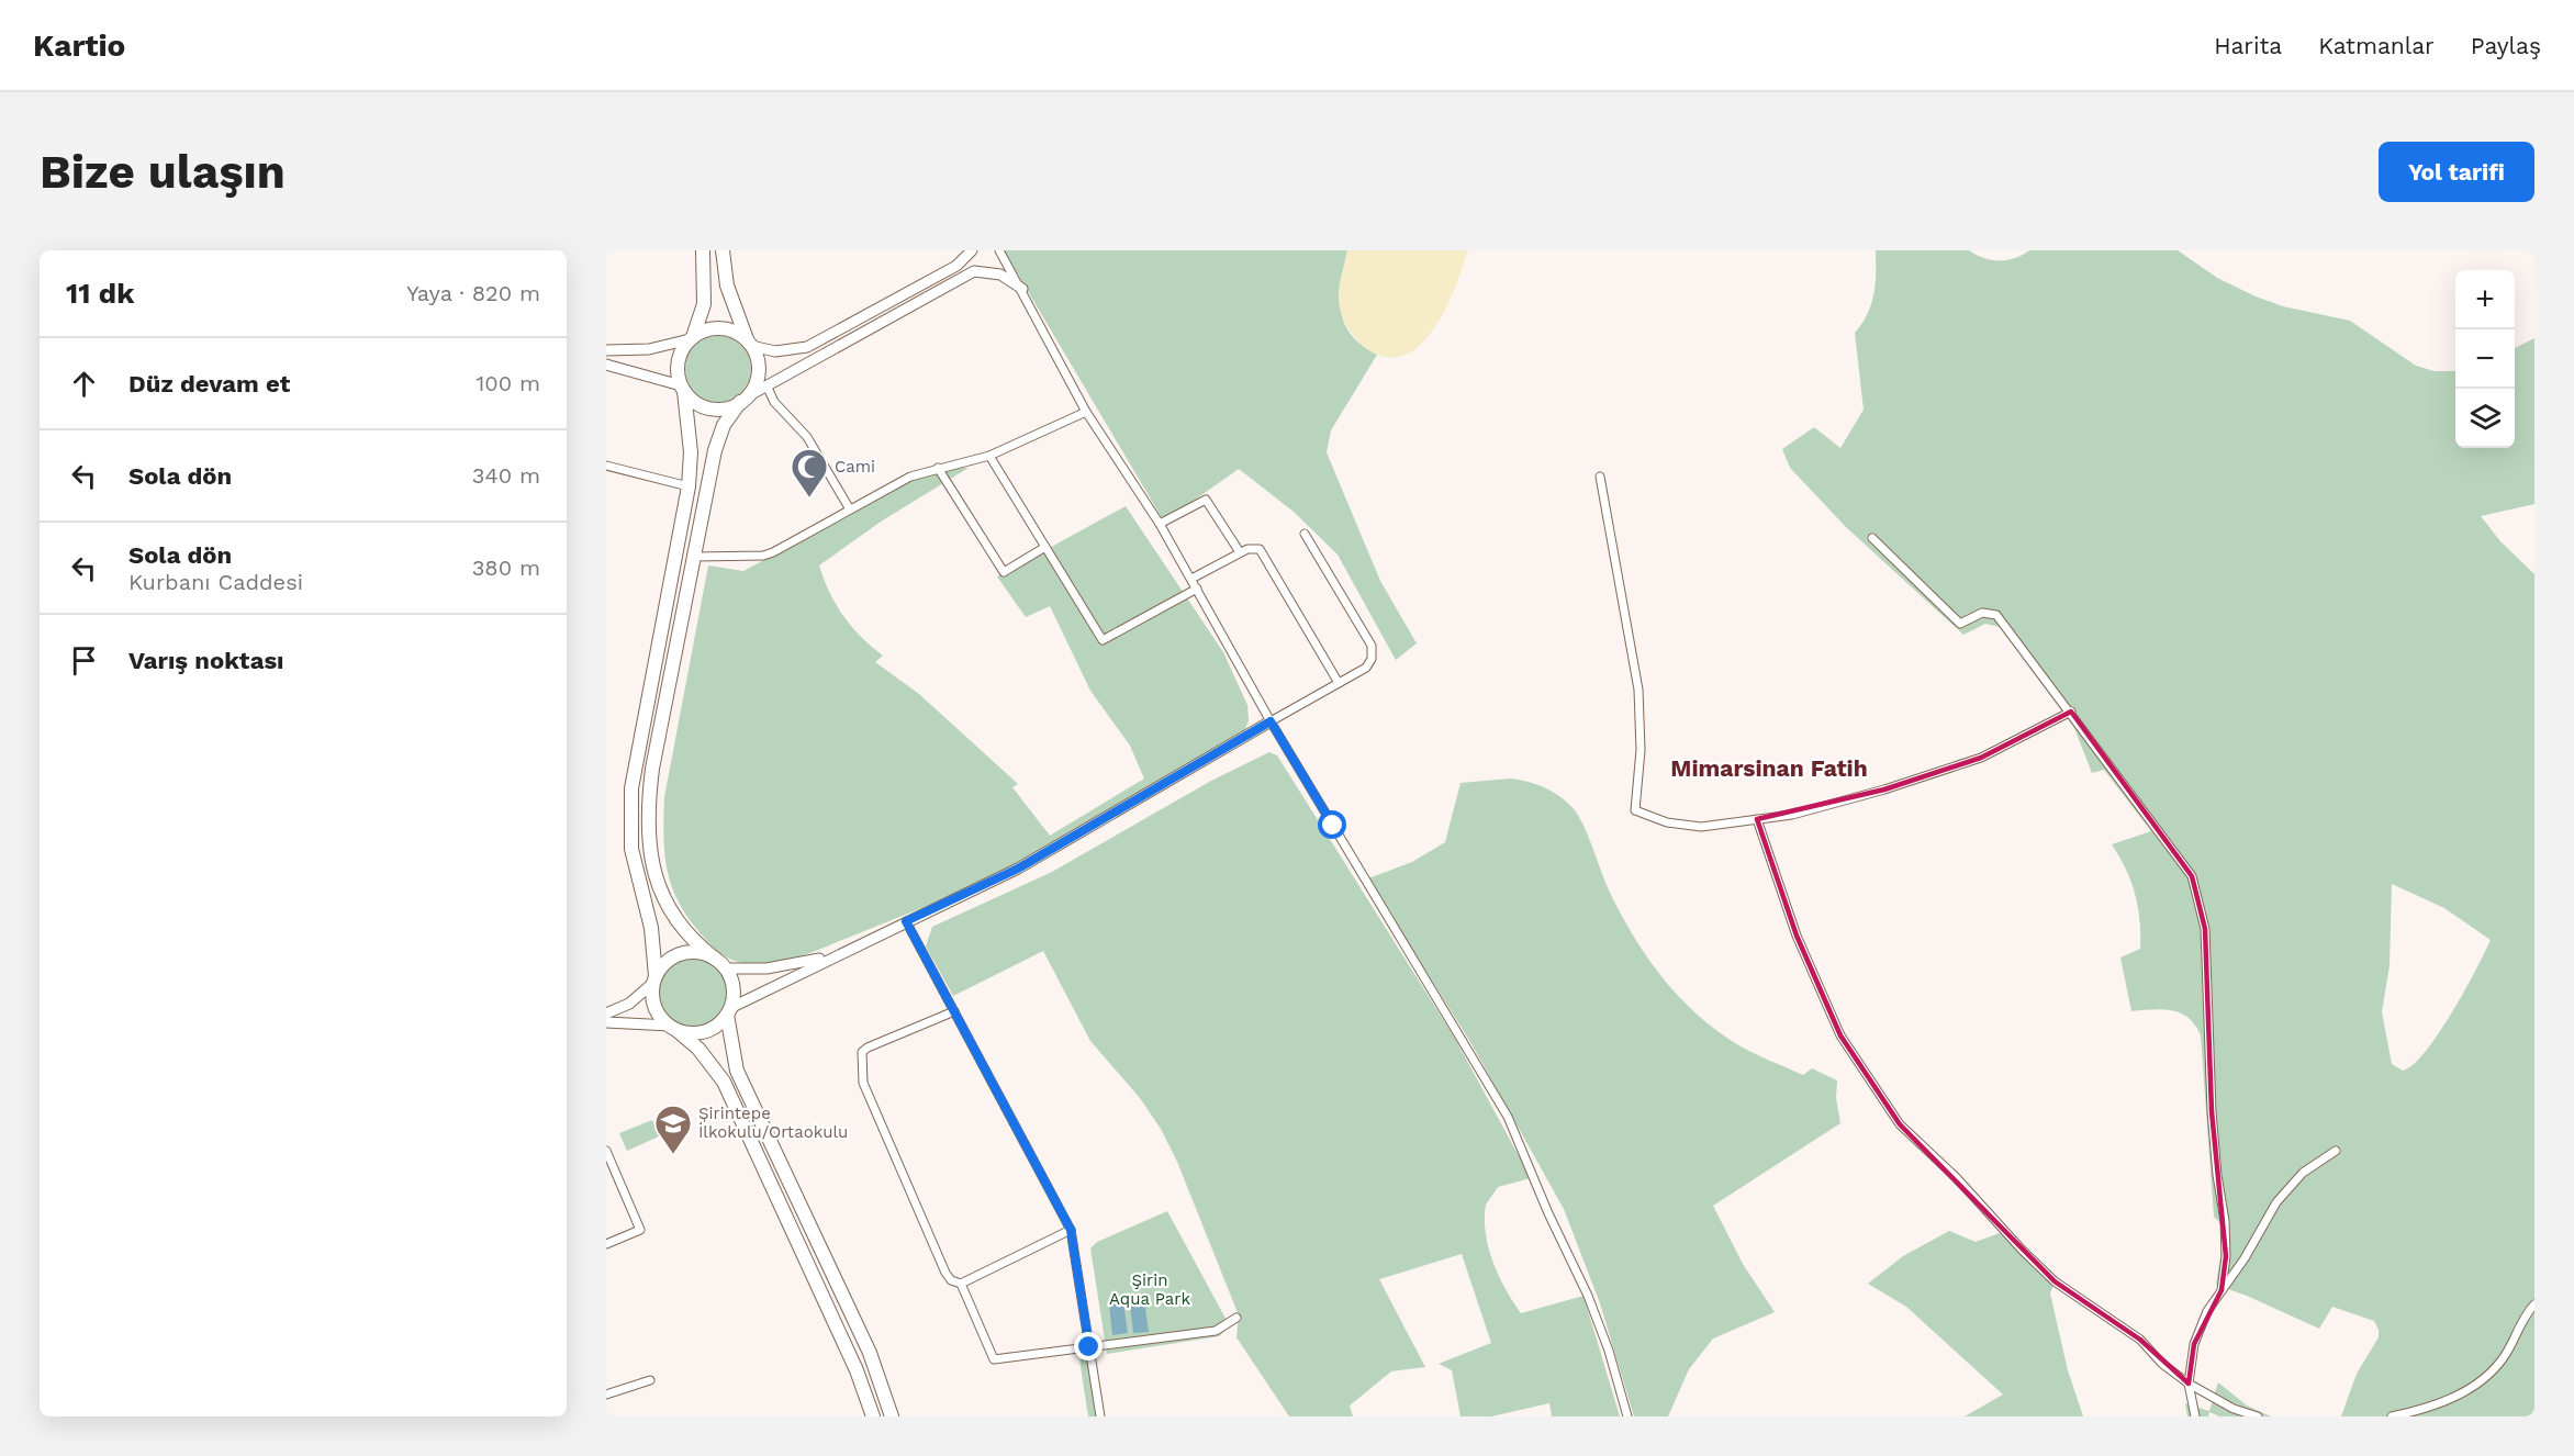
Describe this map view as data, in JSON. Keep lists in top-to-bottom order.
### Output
{
  "districts": ["Mimarsinan Fatih"],
  "parks": ["Şirin Aqua Park"],
  "places": {
    "mosque": ["Cami"],
    "school or university": ["Şirintepe İlkokulu/Ortaokulu"]
  },
  "page": {
    "header": "Kartio",
    "nav": ["Harita", "Katmanlar", "Paylaş"],
    "buttons": "Yol tarifi",
    "title": "Bize ulaşın",
    "heading": ["11 dk", "Yaya · 820 m"],
    "map_buttons": ["+", "−"],
    "list": [
      ["Düz devam et", "100 m"],
      ["Sola dön", "340 m"],
      ["Sola dön", "Kurbanı Caddesi", "380 m"],
      "Varış noktası"
    ]
  }
}
